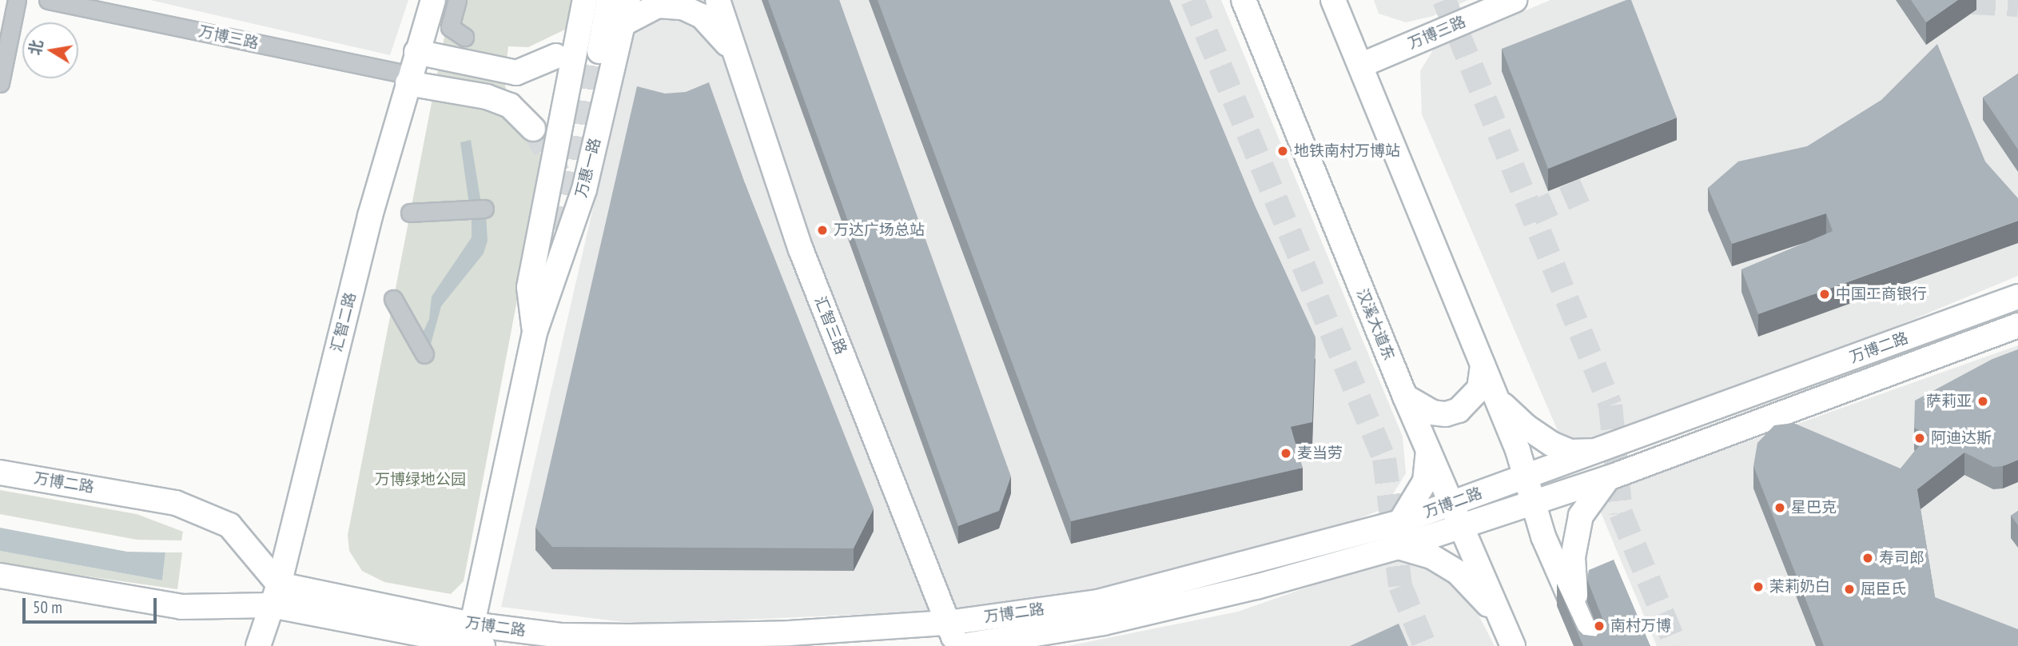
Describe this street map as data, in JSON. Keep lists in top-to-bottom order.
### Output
{
  "streets": {
    "street": [
      "万博三路",
      "万惠一路",
      "汇智二路",
      "汉溪大道东",
      "汇智三路",
      "万博二路"
    ]
  },
  "crossings": [
    ["万博三路", "汇智二路"],
    ["万惠一路", "万博二路"],
    ["汇智二路", "万博二路"],
    ["汉溪大道东", "万博二路"],
    ["汇智三路", "万博二路"]
  ],
  "parks": ["万博绿地公园"],
  "places": [
    "地铁南村万博站",
    "万达广场总站",
    "中国工商银行",
    "萨莉亚",
    "阿迪达斯",
    "麦当劳",
    "星巴克",
    "寿司郎",
    "茉莉奶白",
    "屈臣氏",
    "南村万博"
  ],
  "scale_bar": "50 m",
  "north": "left"
}
